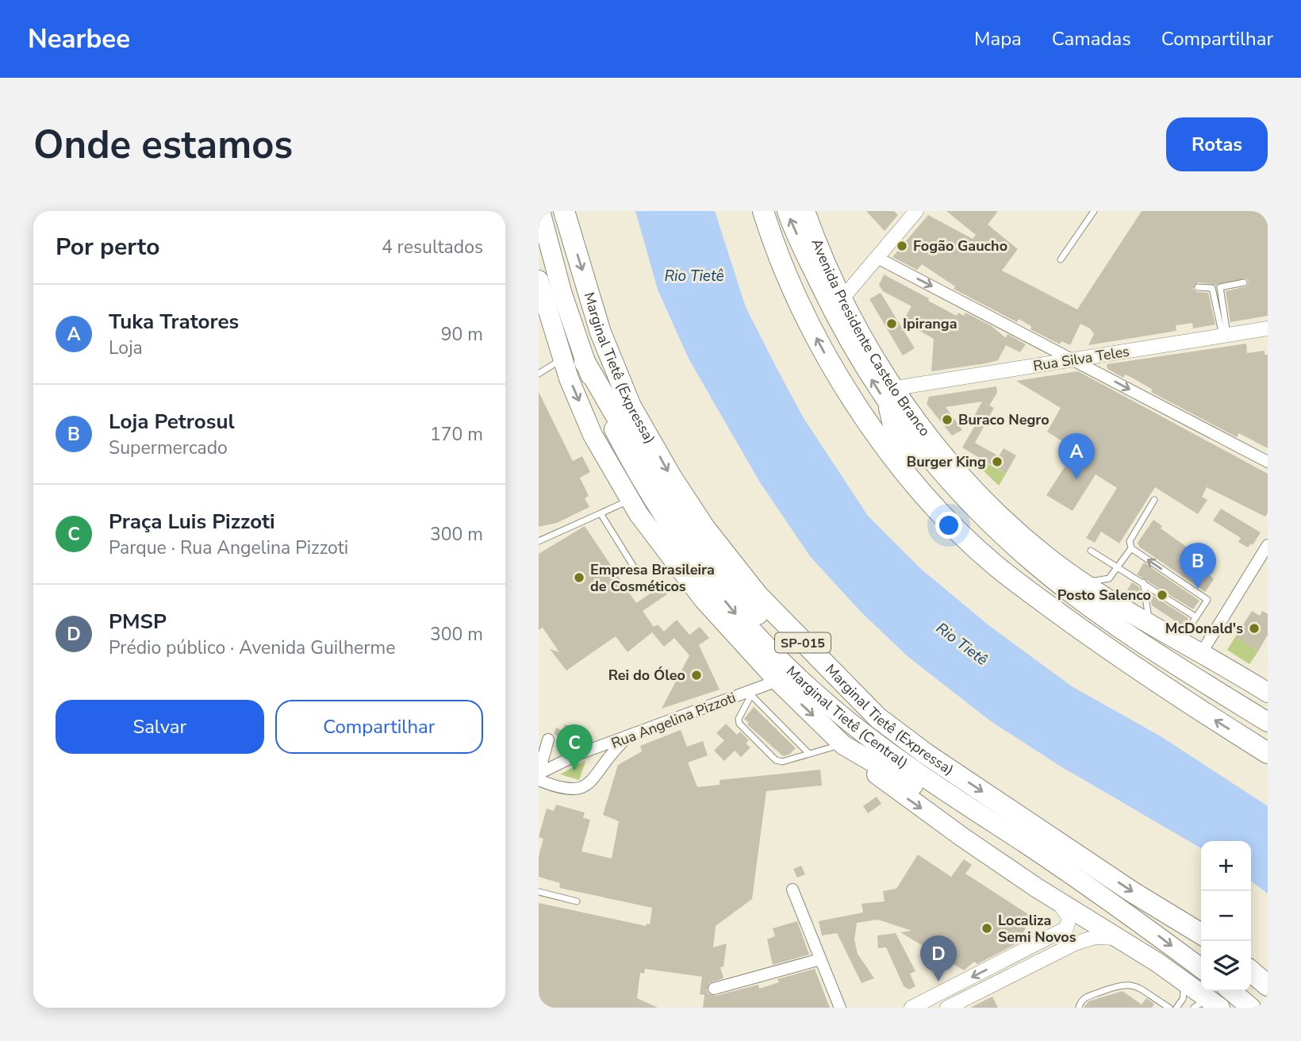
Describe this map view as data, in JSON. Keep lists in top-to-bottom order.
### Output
{
  "streets": {
    "highway": [
      "Avenida Presidente Castelo Branco",
      "Marginal Tietê (Expressa)",
      "SP-015",
      "Marginal Tietê (Central)"
    ],
    "street": ["Rua Silva Teles", "Rua Angelina Pizzoti"]
  },
  "crossings": [
    ["Avenida Presidente Castelo Branco", "Rua Silva Teles"]
  ],
  "water": ["Rio Tietê"],
  "places": [
    "Fogão Gaucho",
    "Ipiranga",
    "Buraco Negro",
    "Burger King",
    "Empresa Brasileira de Cosméticos",
    "Posto Salenco",
    "McDonald's",
    "Rei do Óleo",
    "Localiza Semi Novos"
  ],
  "page": {
    "header": "Nearbee",
    "nav": ["Mapa", "Camadas", "Compartilhar"],
    "buttons": [
      "Rotas",
      ["Salvar", "Compartilhar"]
    ],
    "title": "Onde estamos",
    "heading": ["Por perto", "4 resultados"],
    "list": [
      {
        "mark": "A",
        "name": "Tuka Tratores",
        "note": "Loja",
        "value": "90 m"
      },
      {
        "mark": "B",
        "name": "Loja Petrosul",
        "note": "Supermercado",
        "value": "170 m"
      },
      {
        "mark": "C",
        "name": "Praça Luis Pizzoti",
        "note": "Parque · Rua Angelina Pizzoti",
        "value": "300 m"
      },
      {
        "mark": "D",
        "name": "PMSP",
        "note": "Prédio público · Avenida Guilherme",
        "value": "300 m"
      }
    ],
    "pins": [
      "A",
      "B",
      "C",
      "D"
    ],
    "map_buttons": ["+", "−"]
  }
}
